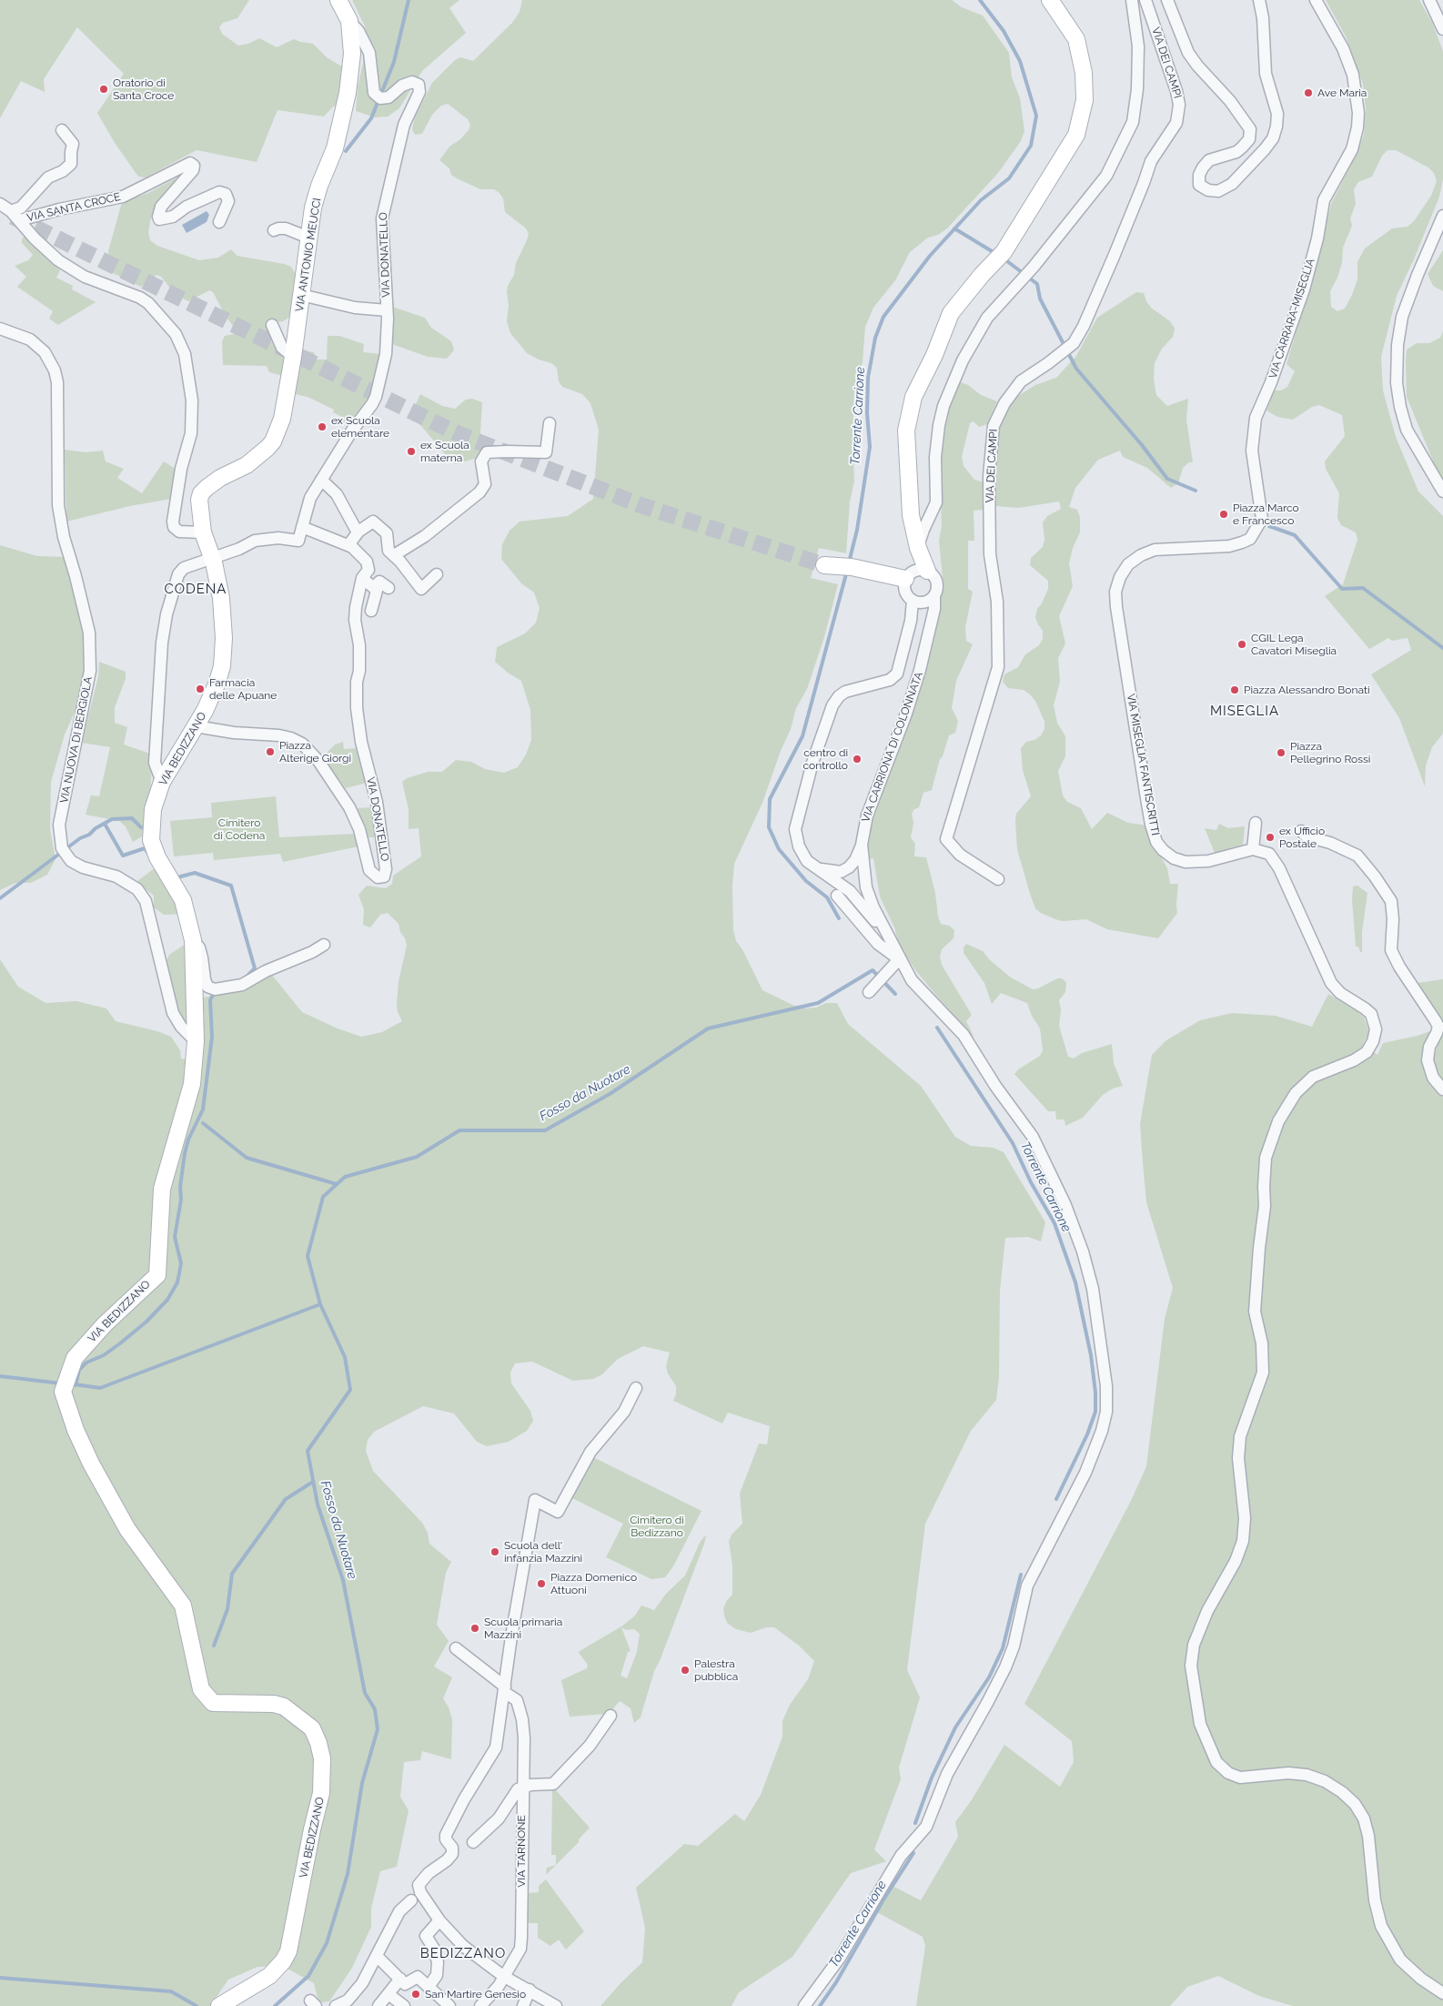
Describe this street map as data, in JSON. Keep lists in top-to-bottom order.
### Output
{
  "streets": {
    "street": [
      "VIA DEI CAMPI",
      "VIA SANTA CROCE",
      "VIA ANTONIO MEUCCI",
      "VIA DONATELLO",
      "VIA CARRARA-MISEGLIA",
      "VIA NUOVA DI BERGIOLA",
      "VIA CARRIONA DI COLONNATA",
      "VIA BEDIZZANO",
      "VIA MISEGLIA FANTISCRITTI",
      "VIA TARNONE"
    ]
  },
  "crossings": [
    ["VIA SANTA CROCE", "VIA ANTONIO MEUCCI"],
    ["VIA ANTONIO MEUCCI", "VIA DONATELLO"],
    ["VIA ANTONIO MEUCCI", "VIA BEDIZZANO"],
    ["VIA DONATELLO", "VIA BEDIZZANO"],
    ["VIA CARRARA-MISEGLIA", "VIA MISEGLIA FANTISCRITTI"],
    ["VIA NUOVA DI BERGIOLA", "VIA BEDIZZANO"]
  ],
  "districts": ["CODENA", "MISEGLIA", "BEDIZZANO"],
  "water": ["Torrente Carrione", "Fosso da Nuotare"],
  "parks": ["Cimitero di Codena", "Cimitero di Bedizzano"],
  "places": [
    "Oratorio di Santa Croce",
    "Ave Maria",
    "ex Scuola elementare",
    "ex Scuola materna",
    "Piazza Marco e Francesco",
    "CGIL Lega Cavatori Miseglia",
    "Farmacia delle Apuane",
    "Piazza Alessandro Bonati",
    "Piazza Alterige Giorgi",
    "Piazza Pellegrino Rossi",
    "centro di controllo",
    "ex Ufficio Postale",
    "Scuola dell' infanzia Mazzini",
    "Piazza Domenico Attuoni",
    "Scuola primaria Mazzini",
    "Palestra pubblica",
    "San Martire Genesio"
  ]
}
